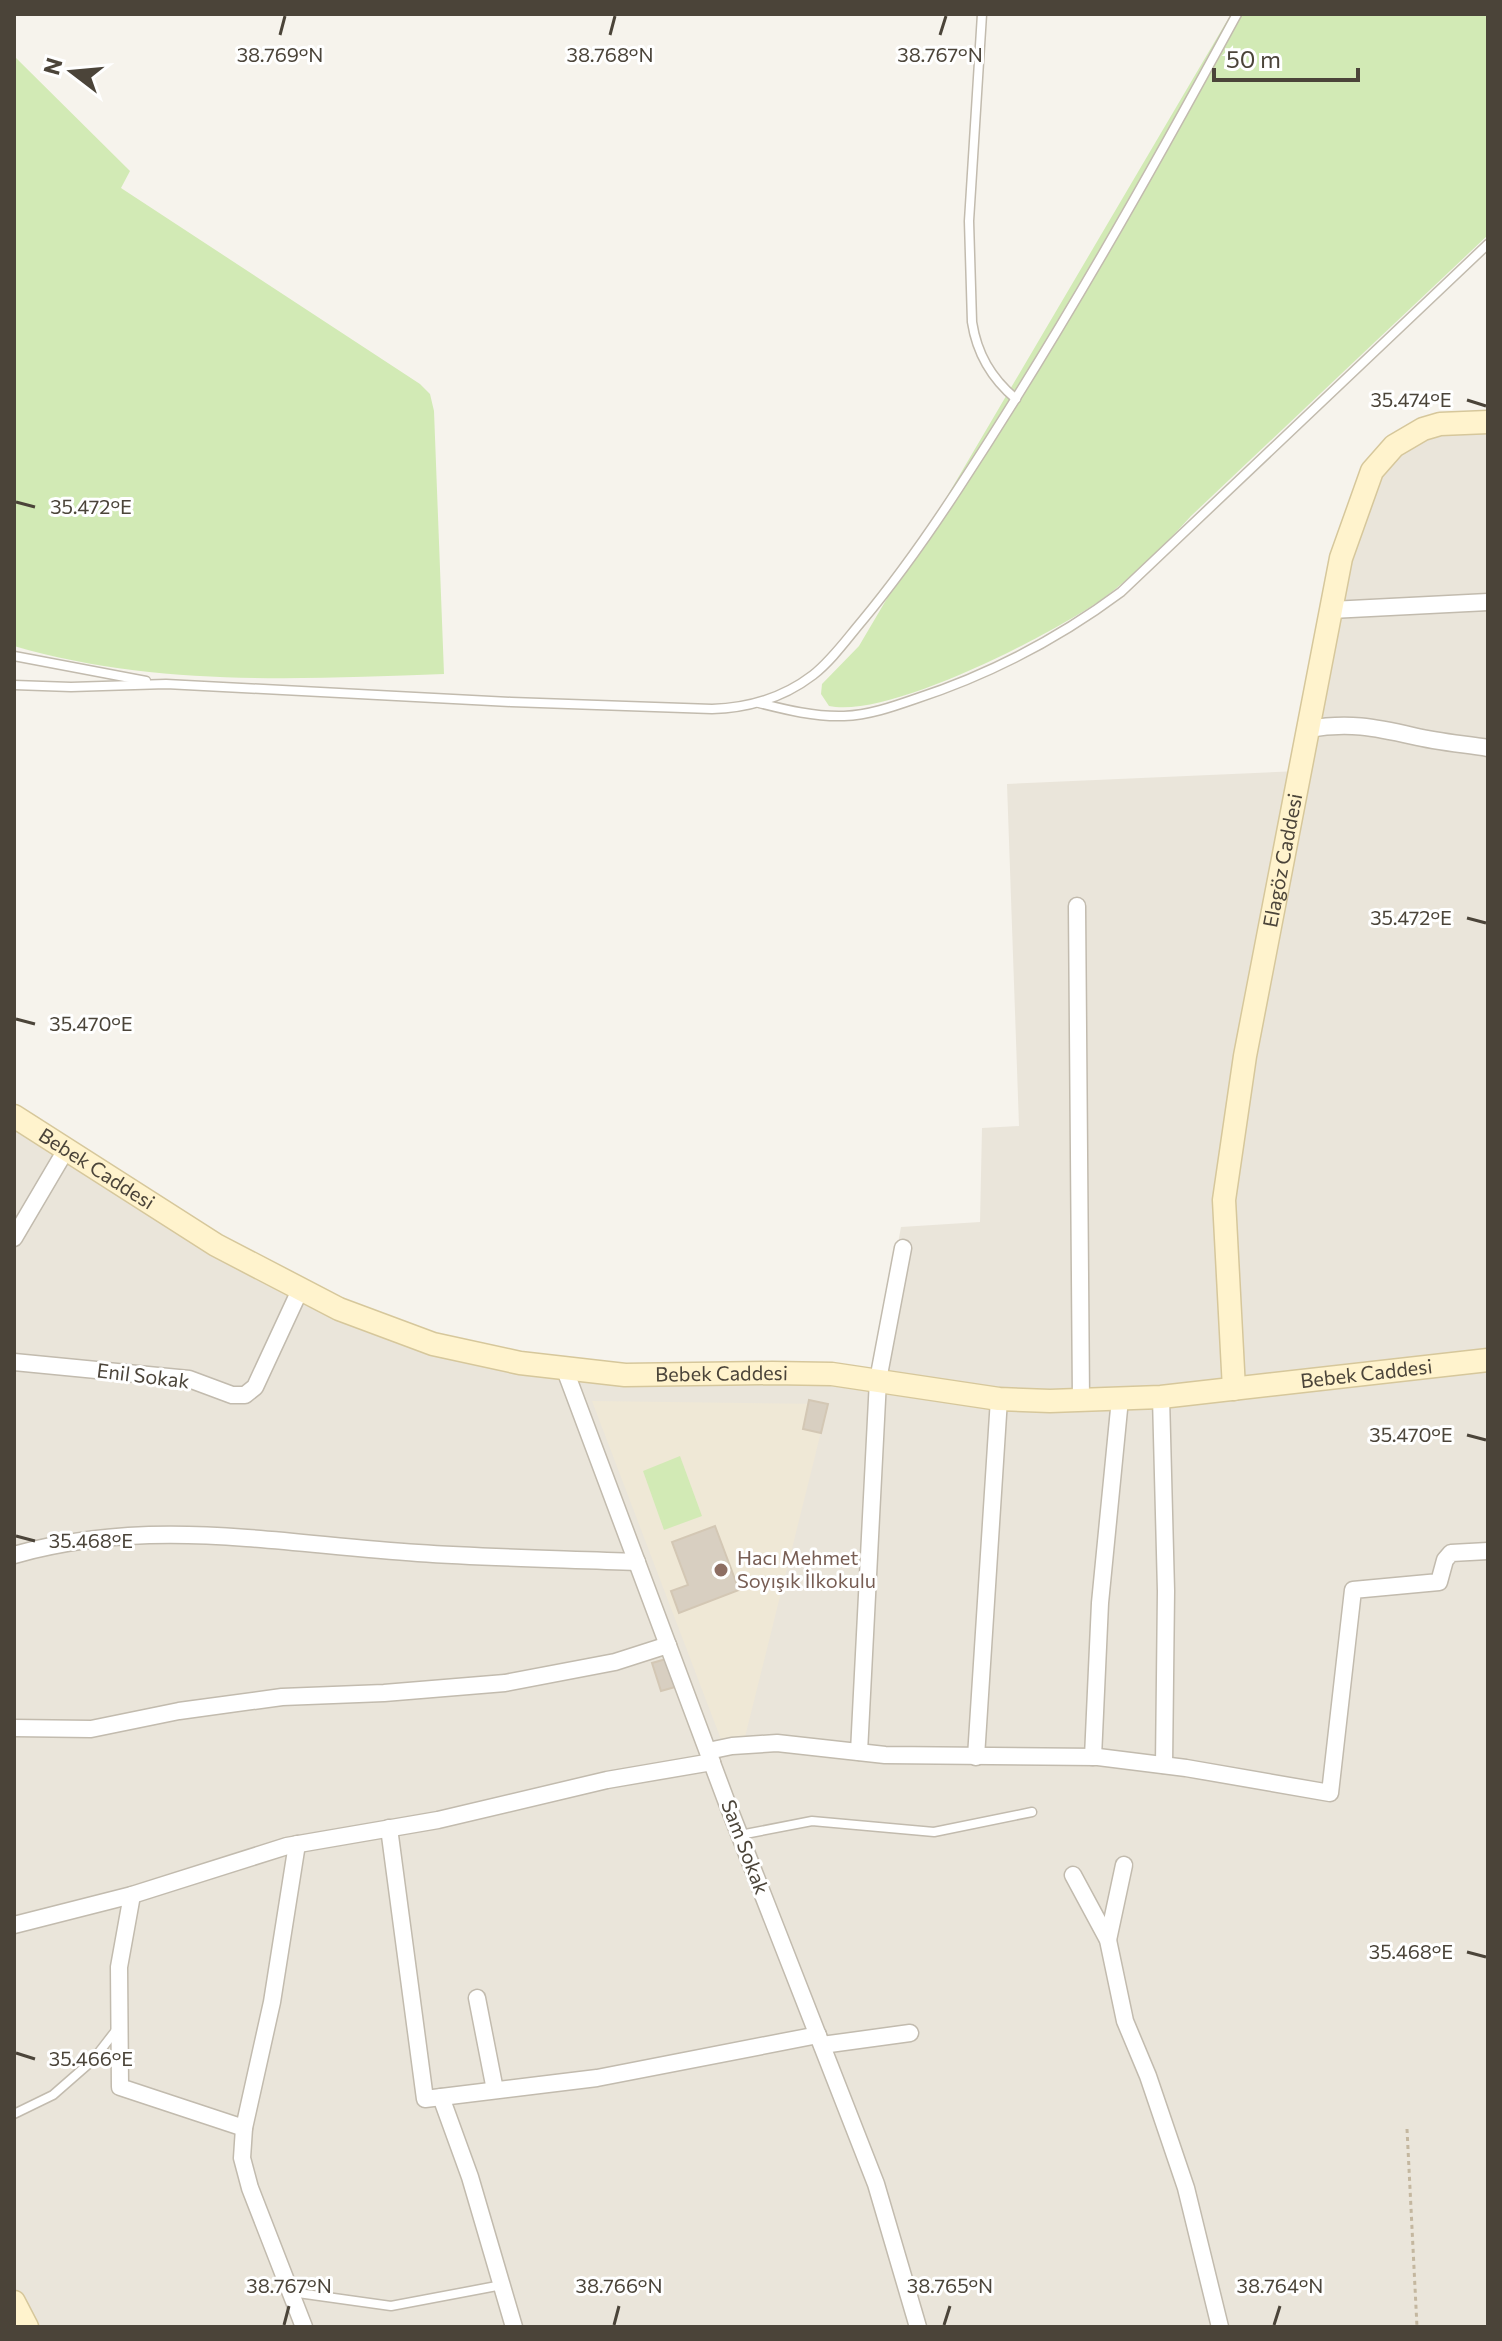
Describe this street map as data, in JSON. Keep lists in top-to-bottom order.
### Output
{
  "streets": {
    "street": [
      "Elagöz Caddesi",
      "Bebek Caddesi",
      "Enil Sokak",
      "Sam Sokak"
    ]
  },
  "crossings": [
    ["Elagöz Caddesi", "Bebek Caddesi"],
    ["Bebek Caddesi", "Enil Sokak"],
    ["Bebek Caddesi", "Sam Sokak"]
  ],
  "places": ["Hacı Mehmet Soyışık İlkokulu"],
  "scale_bar": "50 m",
  "north": "left",
  "coordinates": [
    "38.769°N",
    "38.768°N",
    "38.767°N",
    "35.474°E",
    "35.472°E",
    "35.470°E",
    "35.468°E",
    "35.466°E",
    "38.766°N",
    "38.765°N",
    "38.764°N"
  ]
}
